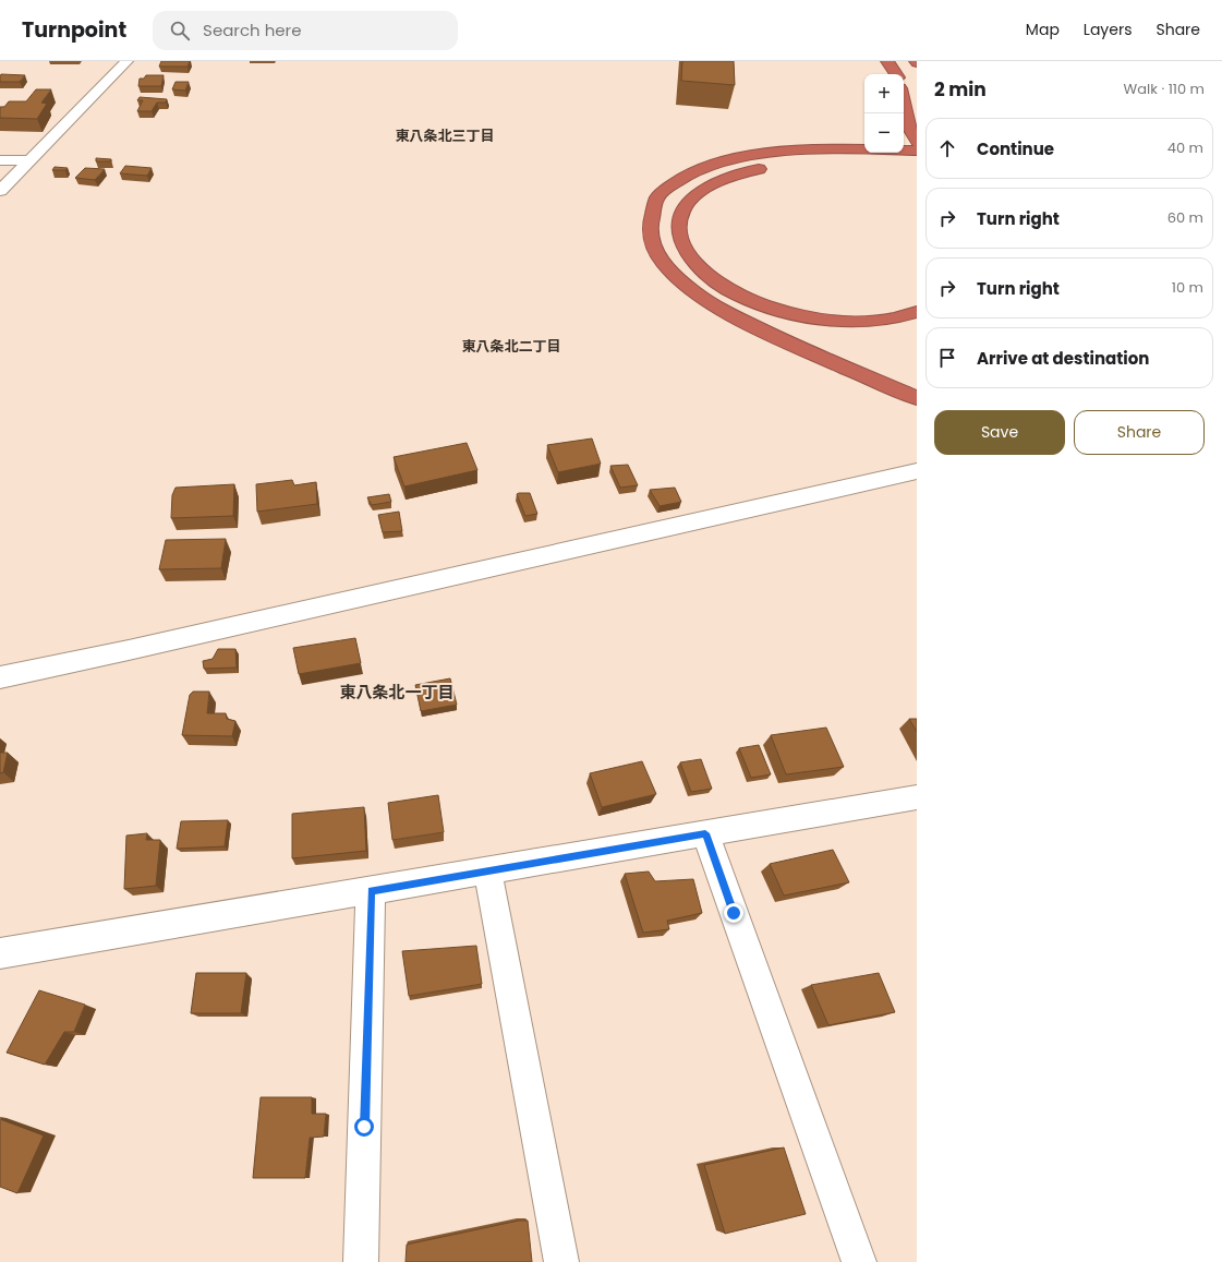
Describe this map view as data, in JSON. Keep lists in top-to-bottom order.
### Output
{
  "districts": ["東八条北三丁目", "東八条北二丁目", "東八条北一丁目"],
  "page": {
    "header": "Turnpoint",
    "search": "Search here",
    "nav": ["Map", "Layers", "Share"],
    "heading": ["2 min", "Walk · 110 m"],
    "map_buttons": ["+", "−"],
    "list": [
      ["Continue", "40 m"],
      ["Turn right", "60 m"],
      ["Turn right", "10 m"],
      "Arrive at destination"
    ],
    "buttons": ["Save", "Share"]
  }
}
